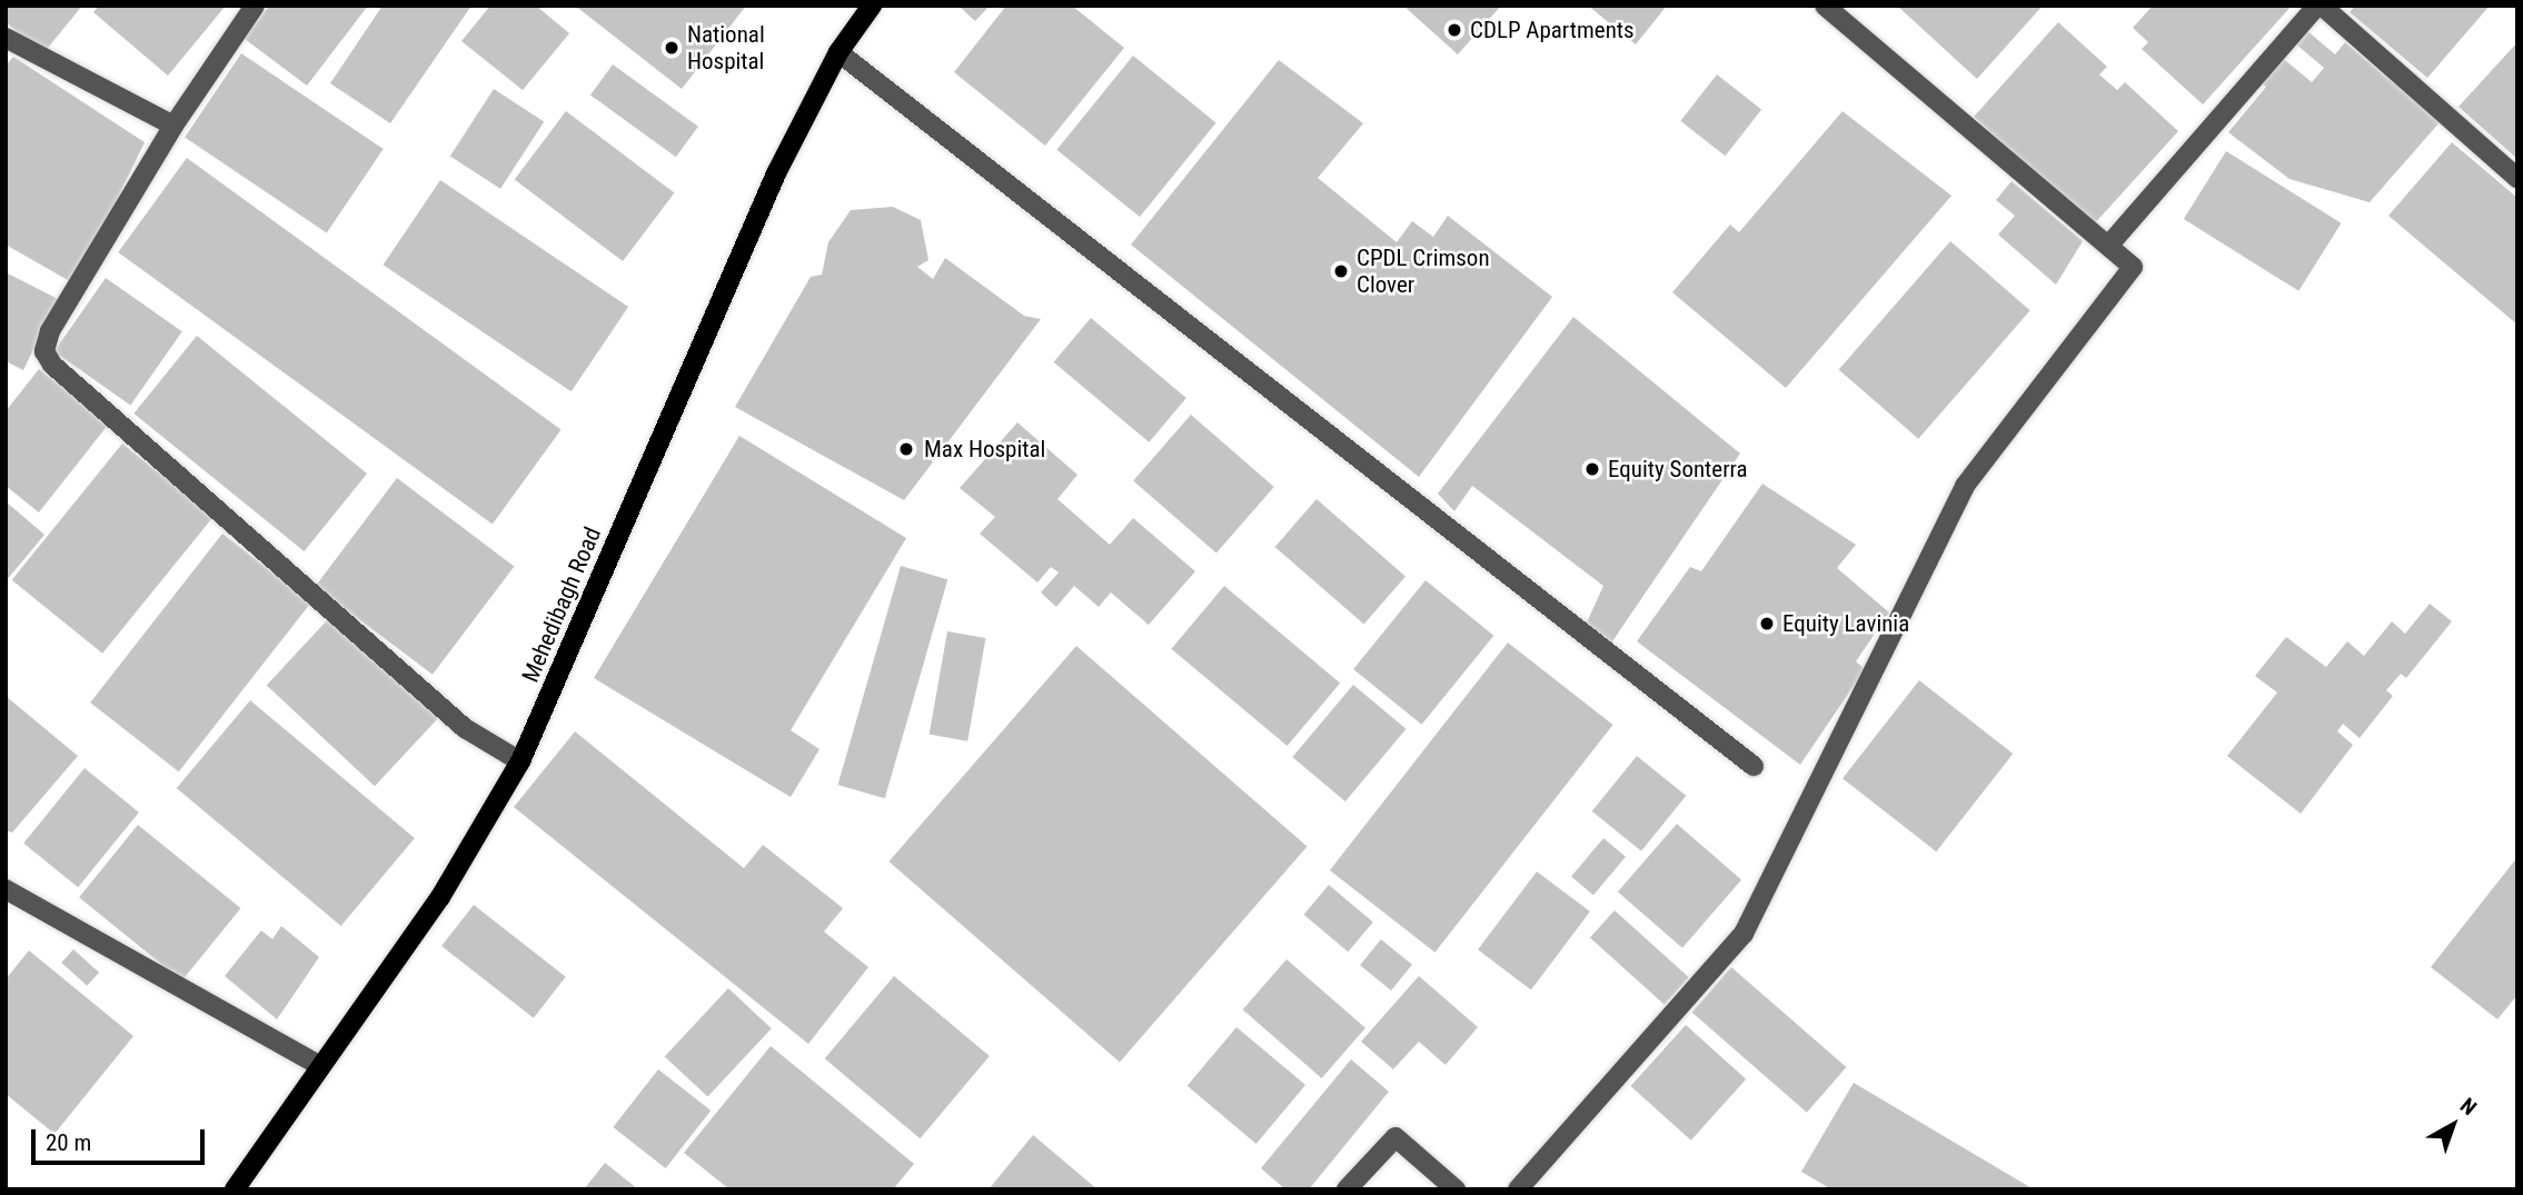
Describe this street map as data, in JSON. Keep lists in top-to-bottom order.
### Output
{
  "streets": {
    "main road": ["Mehedibagh Road"]
  },
  "places": [
    "CDLP Apartments",
    "National Hospital",
    "CPDL Crimson Clover",
    "Max Hospital",
    "Equity Sonterra",
    "Equity Lavinia"
  ],
  "scale_bar": "20 m",
  "north": "top right"
}
